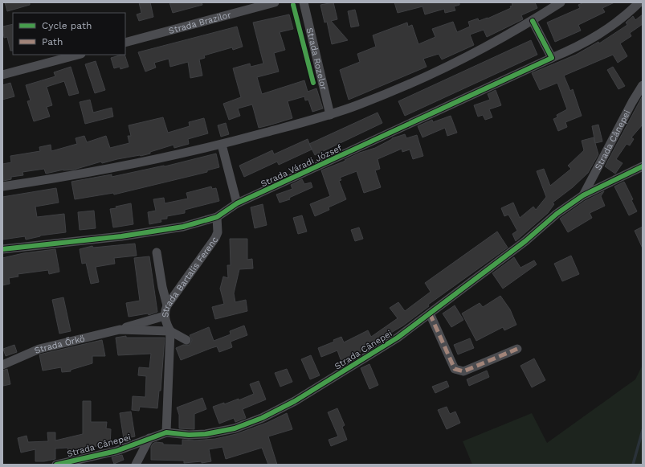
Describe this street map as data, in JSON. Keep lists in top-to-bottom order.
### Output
{
  "streets": {
    "street": [
      "Strada Brazilor",
      "Strada Rozelor",
      "Strada Cânepei",
      "Strada Váradi József",
      "Strada Bartalis Ferenc",
      "Strada Őrkő"
    ]
  },
  "crossings": [
    ["Strada Cânepei", "Strada Bartalis Ferenc"],
    ["Strada Váradi József", "Strada Bartalis Ferenc"],
    ["Strada Bartalis Ferenc", "Strada Őrkő"]
  ],
  "legend": ["Cycle path", "Path"]
}
